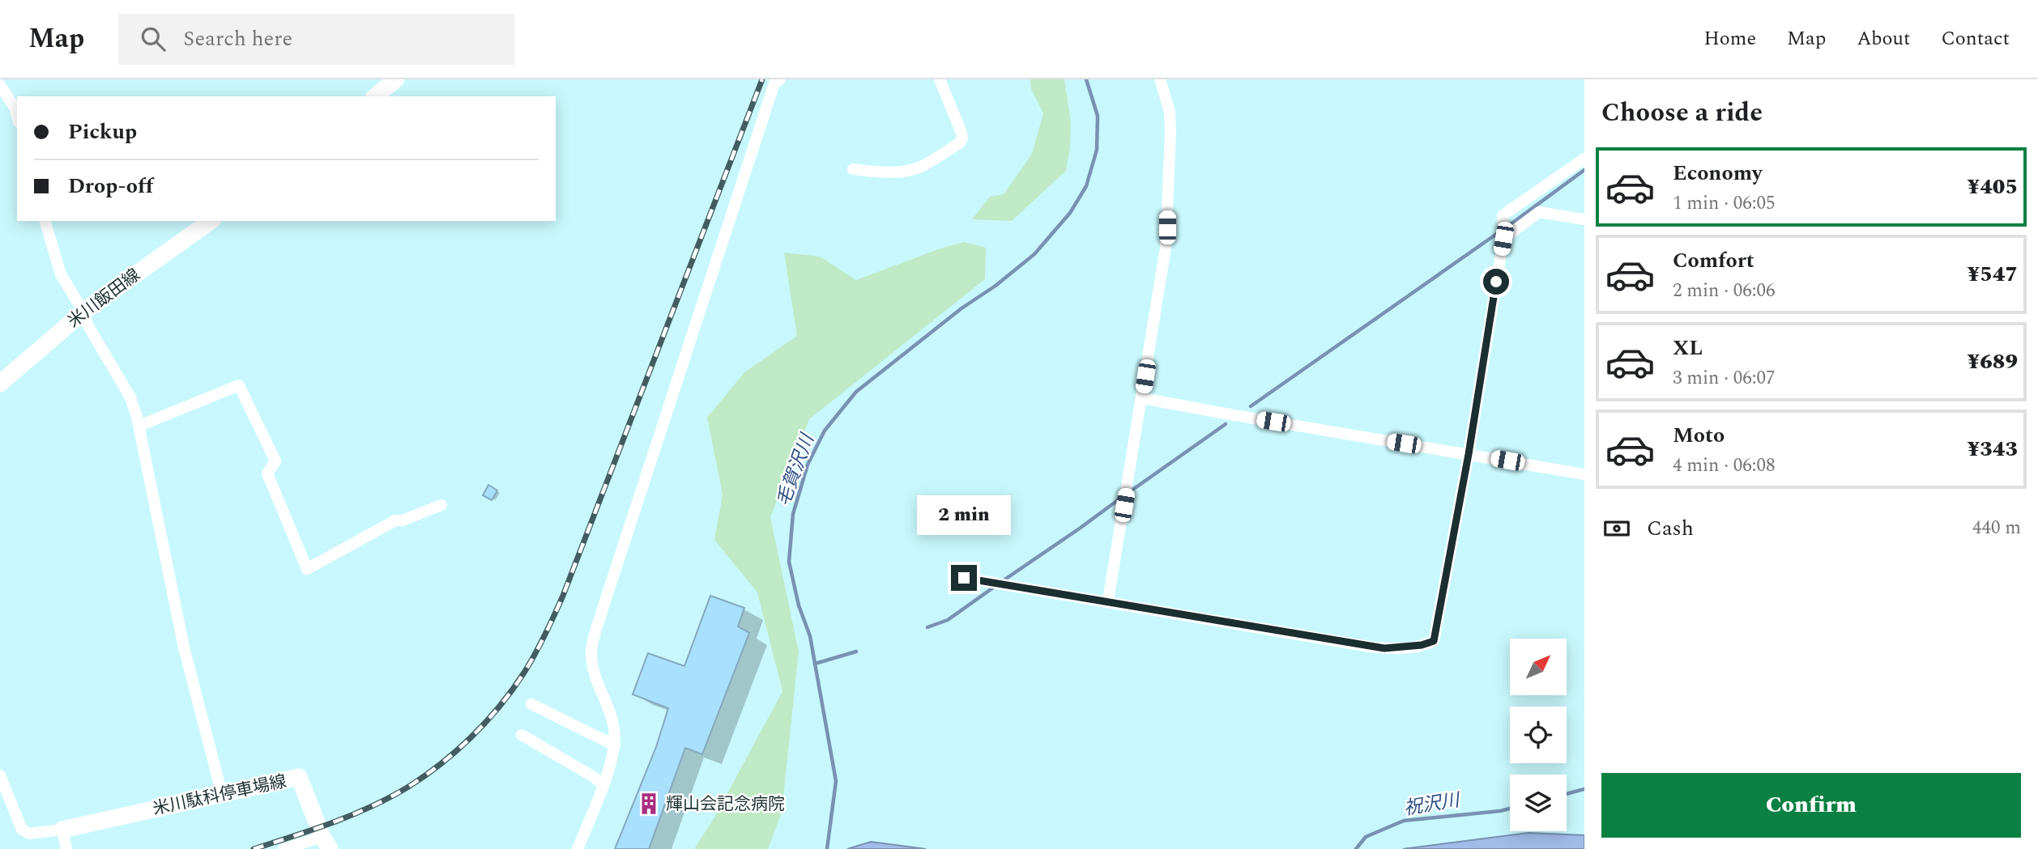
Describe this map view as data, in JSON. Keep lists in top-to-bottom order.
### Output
{
  "streets": {
    "main road": ["米川飯田線", "米川駄科停車場線"]
  },
  "water": ["毛賀沢川", "祝沢川"],
  "places": {
    "building": ["輝山会記念病院"]
  },
  "north": "top right",
  "page": {
    "header": "Map",
    "search": "Search here",
    "nav": [
      "Home",
      "Map",
      "About",
      "Contact"
    ],
    "heading": "Choose a ride",
    "banner": ["Pickup", "Drop-off"],
    "list": [
      {
        "name": "Economy",
        "note": "1 min · 06:05",
        "value": "¥405"
      },
      {
        "name": "Comfort",
        "note": "2 min · 06:06",
        "value": "¥547"
      },
      {
        "name": "XL",
        "note": "3 min · 06:07",
        "value": "¥689"
      },
      {
        "name": "Moto",
        "note": "4 min · 06:08",
        "value": "¥343"
      }
    ],
    "bubble": "2 min",
    "pay": ["Cash", "440 m"],
    "buttons": "Confirm"
  }
}
